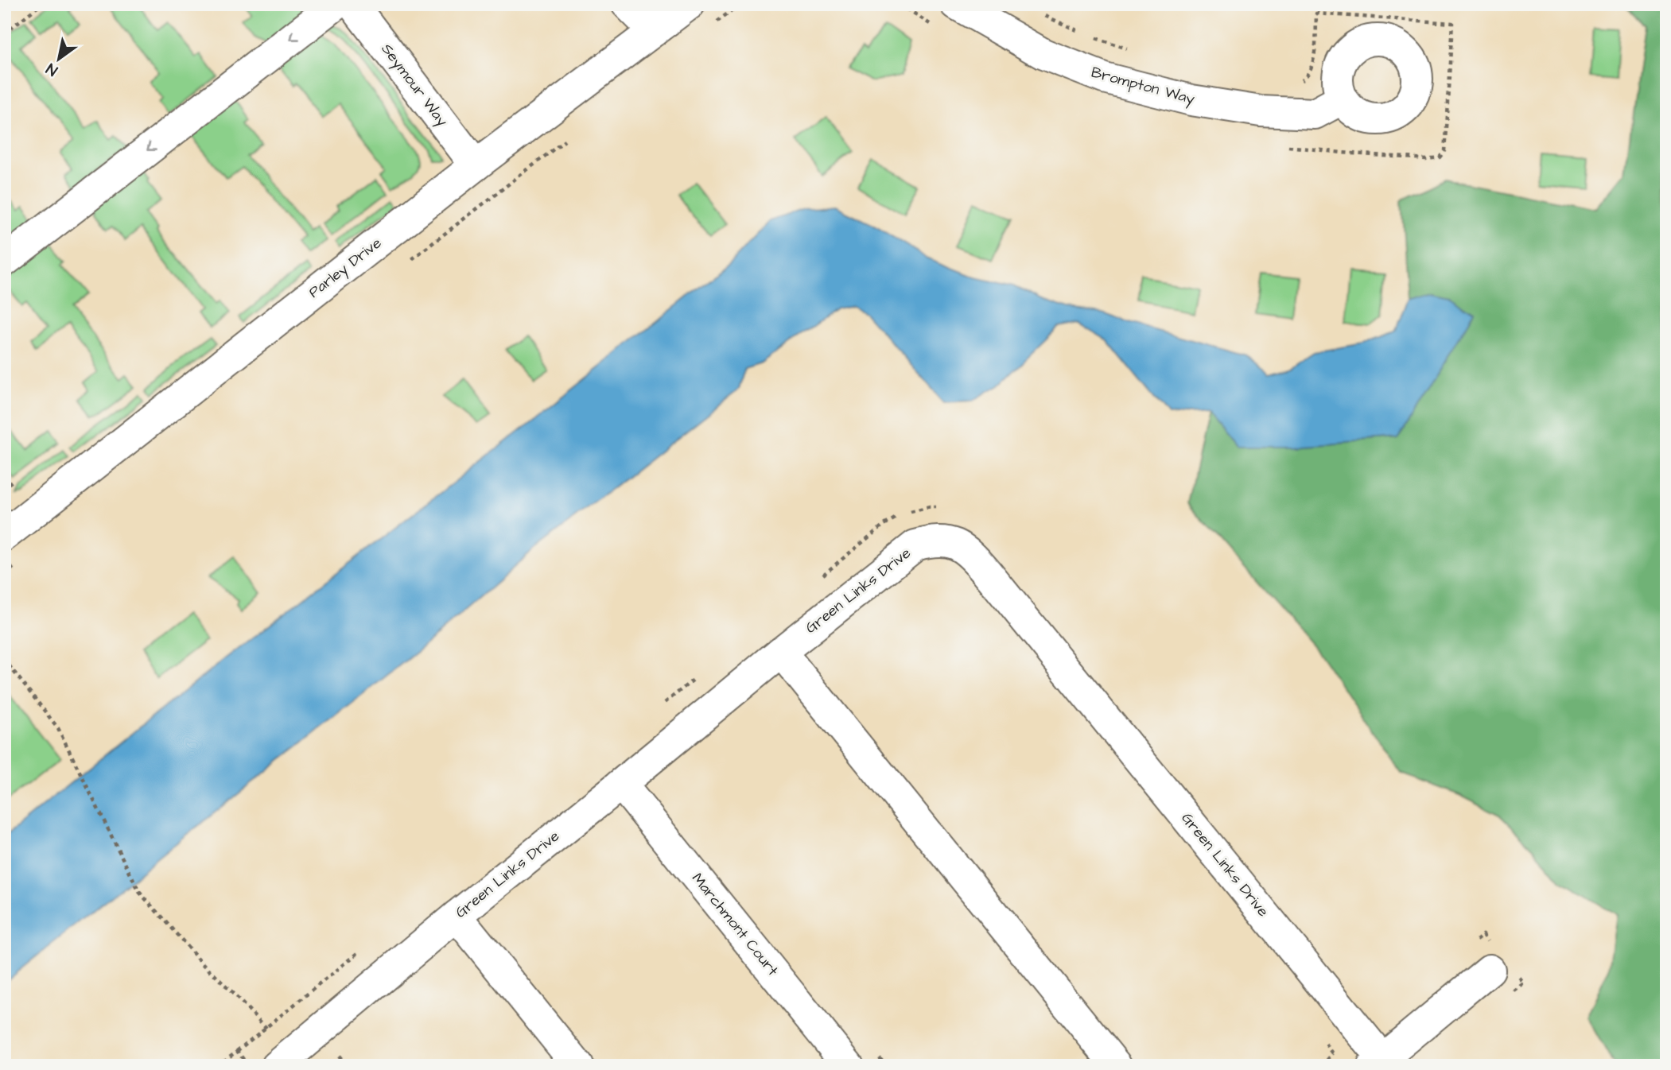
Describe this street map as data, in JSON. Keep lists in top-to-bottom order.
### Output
{
  "streets": {
    "street": [
      "Seymour Way",
      "Brompton Way",
      "Parley Drive",
      "Green Links Drive",
      "Marchmont Court"
    ]
  },
  "crossings": [
    ["Seymour Way", "Parley Drive"],
    ["Green Links Drive", "Marchmont Court"]
  ],
  "north": "bottom left"
}
